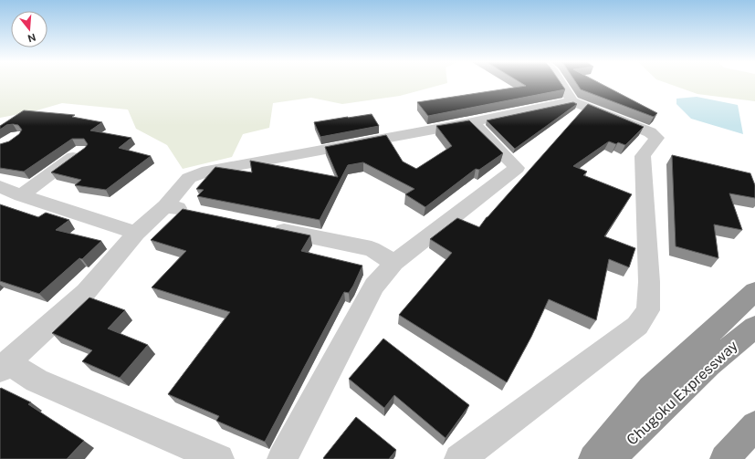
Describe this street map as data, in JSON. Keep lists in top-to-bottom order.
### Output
{
  "streets": {
    "highway": ["Chugoku Expressway"]
  },
  "north": "bottom"
}
